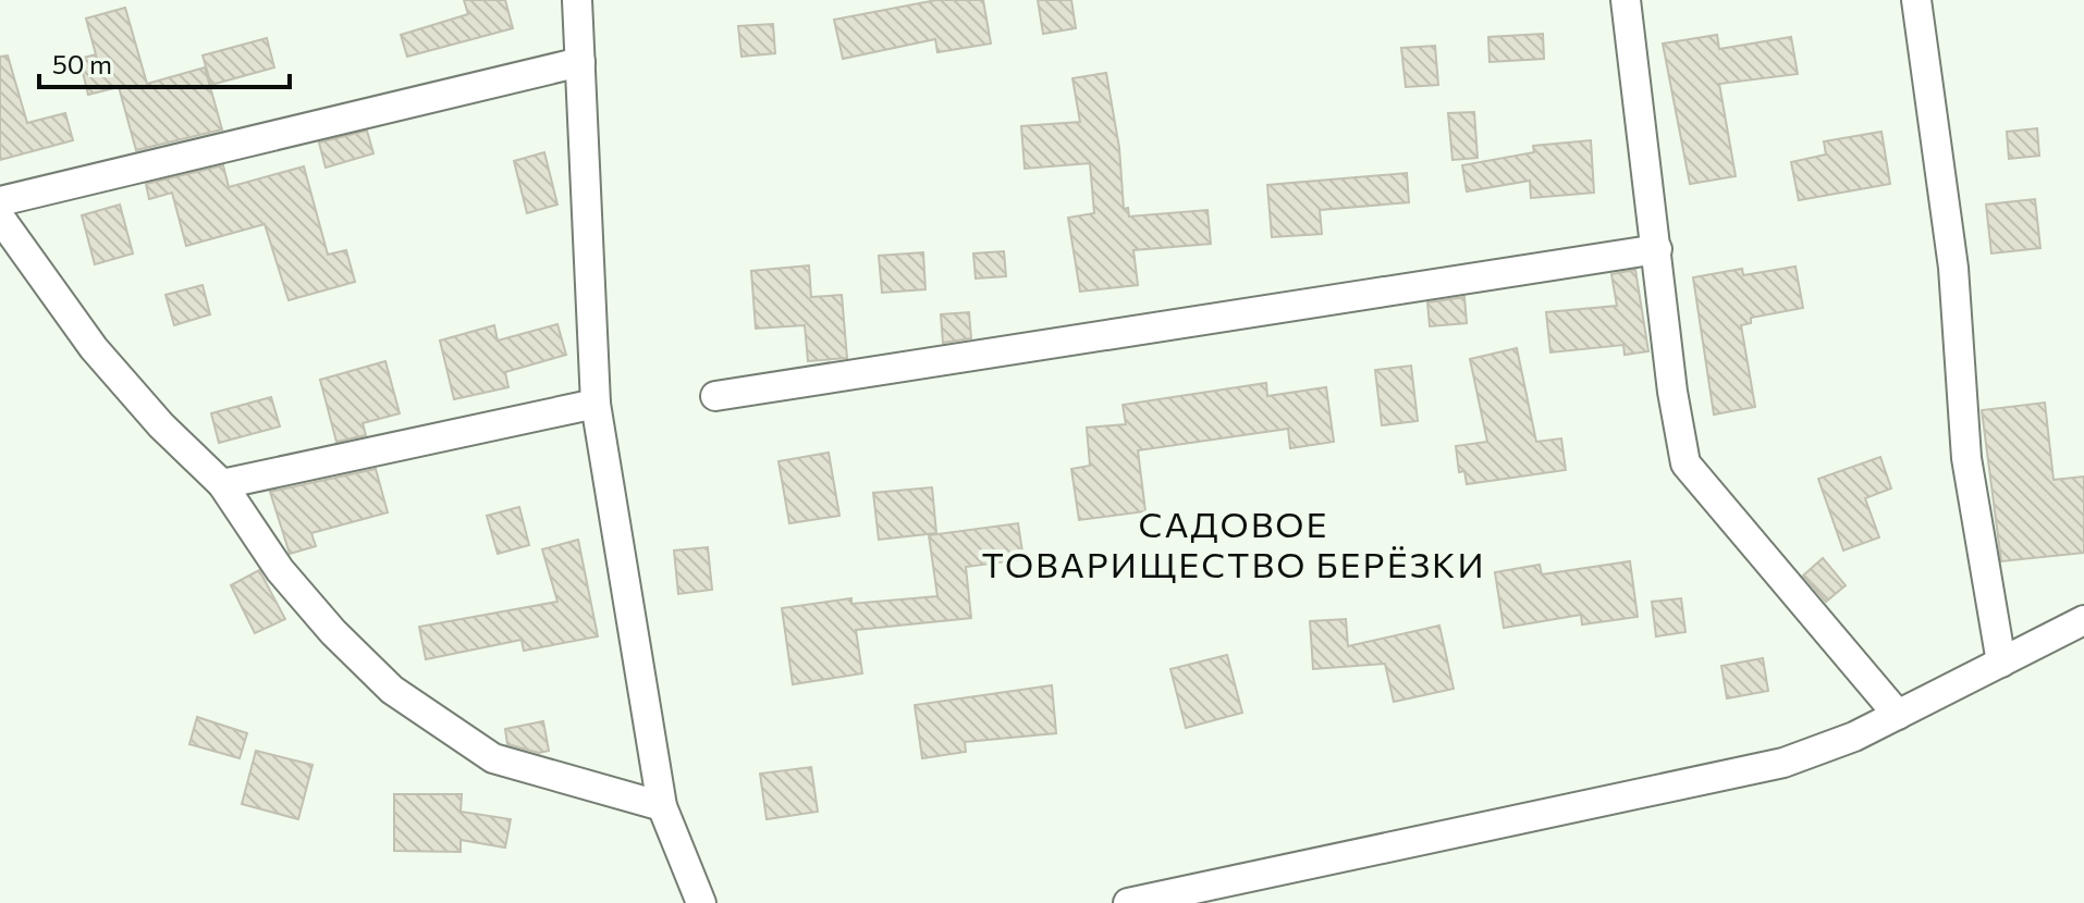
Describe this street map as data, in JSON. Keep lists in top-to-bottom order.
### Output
{
  "districts": ["САДОВОЕ ТОВАРИЩЕСТВО БЕРЁЗКИ"],
  "scale_bar": "50 m"
}
